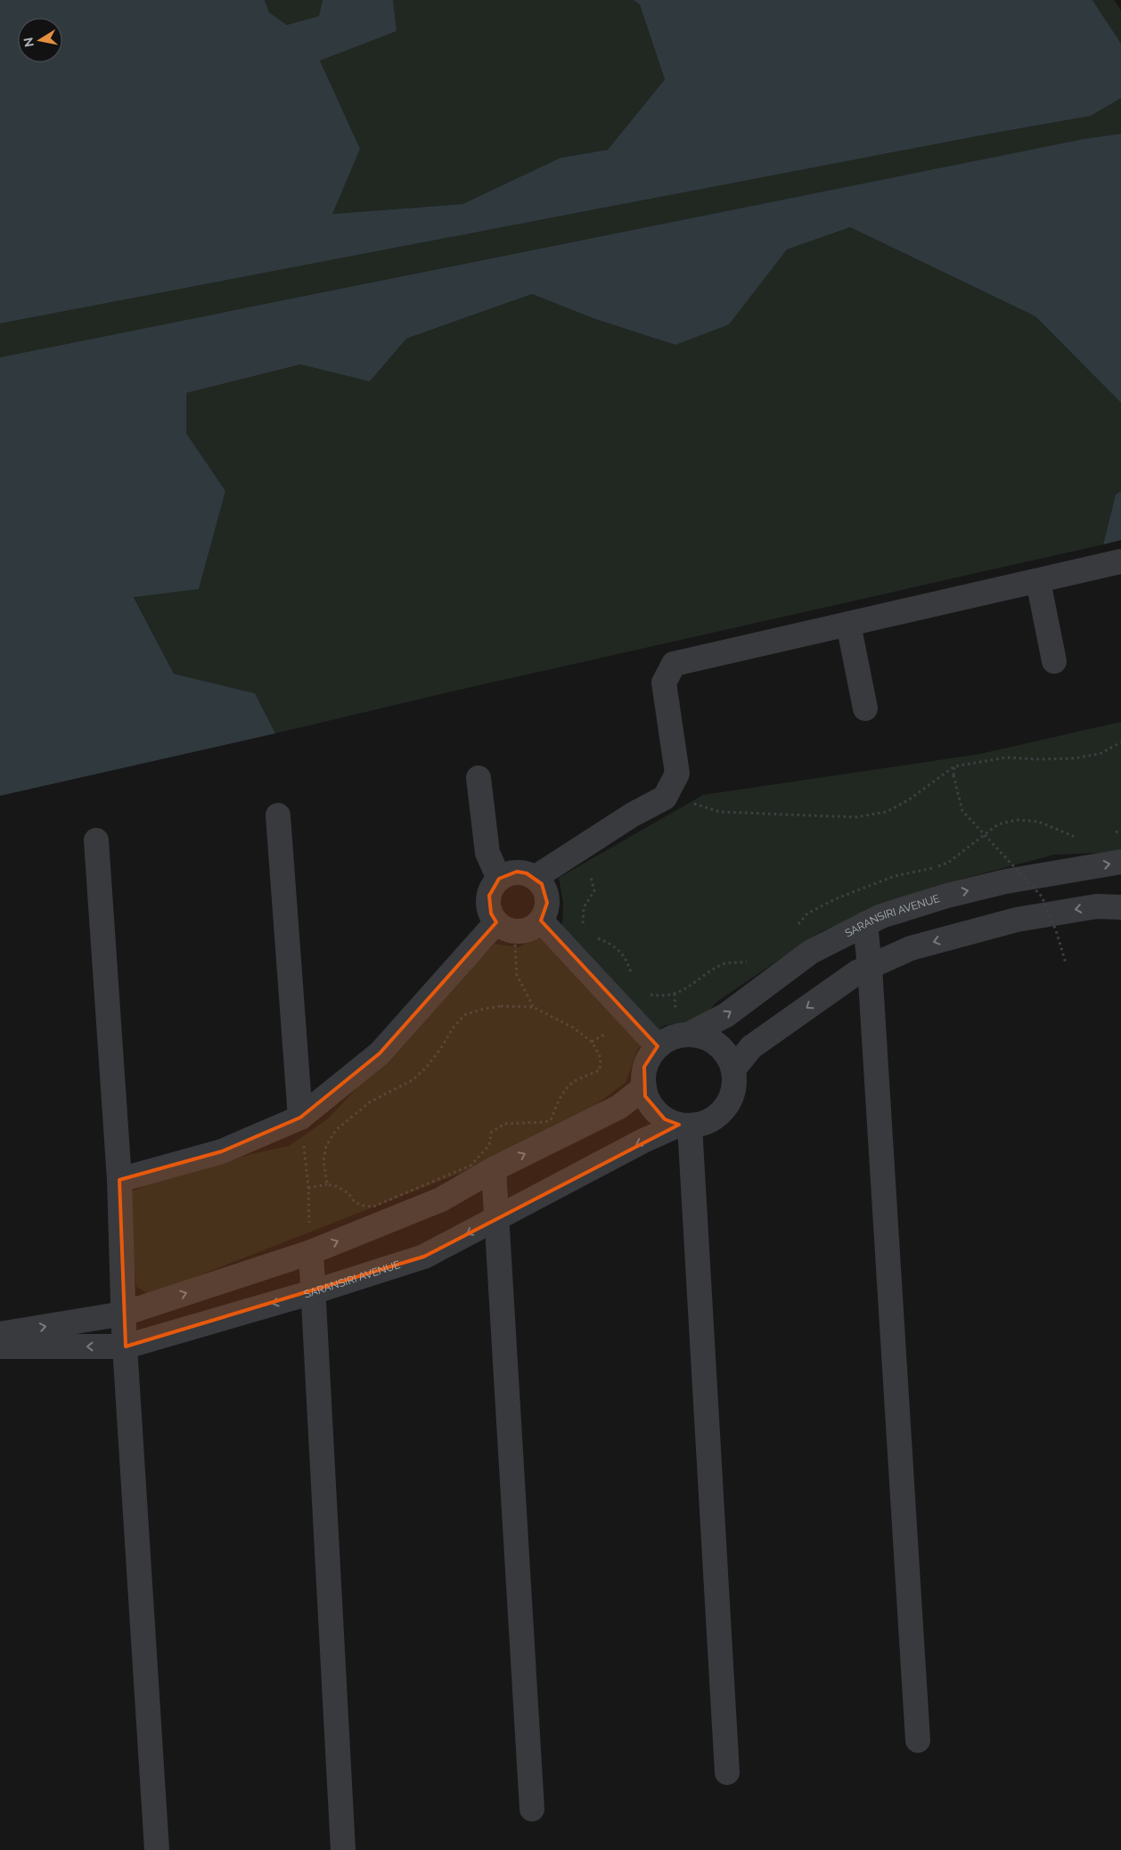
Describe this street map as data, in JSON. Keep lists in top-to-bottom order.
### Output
{
  "streets": {
    "street": ["SARANSIRI AVENUE"]
  },
  "north": "left"
}
